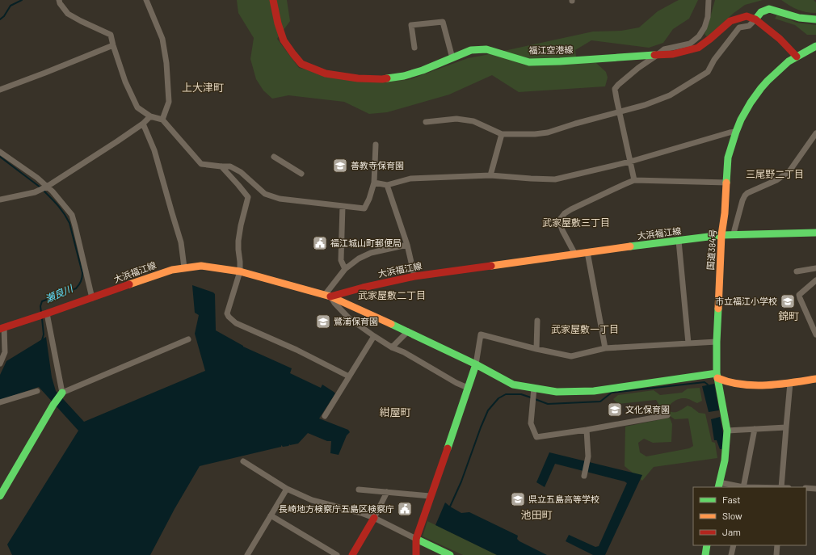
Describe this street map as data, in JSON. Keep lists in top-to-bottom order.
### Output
{
  "streets": {
    "main road": ["福江空港線", "大浜福江線", "国道384号"]
  },
  "crossings": [
    ["大浜福江線", "国道384号"]
  ],
  "districts": [
    "上大津町",
    "三尾野二丁目",
    "武家屋敷三丁目",
    "武家屋敷二丁目",
    "錦町",
    "武家屋敷一丁目",
    "紺屋町",
    "池田町"
  ],
  "water": ["瀬良川"],
  "places": {
    "school or university": [
      "善教寺保育園",
      "市立福江小学校",
      "鷺浦保育園",
      "文化保育園",
      "県立五島高等学校"
    ],
    "public building": ["福江城山町郵便局", "長崎地方検察庁五島区検察庁"]
  },
  "legend": ["Fast", "Slow", "Jam"]
}
